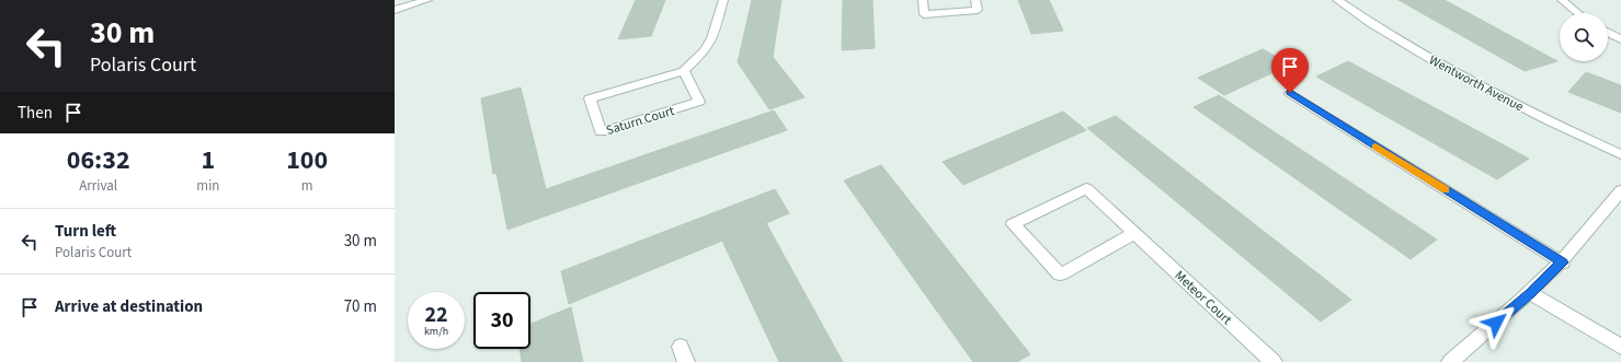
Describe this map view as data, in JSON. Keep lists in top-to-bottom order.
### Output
{
  "streets": {
    "street": ["Wentworth Avenue", "Saturn Court", "Meteor Court"]
  },
  "page": {
    "turn": ["30 m", "Polaris Court"],
    "then": "Then",
    "eta": [
      "06:32",
      "Arrival",
      "1",
      "min",
      "100",
      "m"
    ],
    "list": [
      {
        "name": "Turn left",
        "note": "Polaris Court",
        "value": "30 m"
      },
      {
        "name": "Arrive at destination",
        "value": "70 m"
      }
    ],
    "speed": "22 km/h",
    "limit": "30"
  }
}
